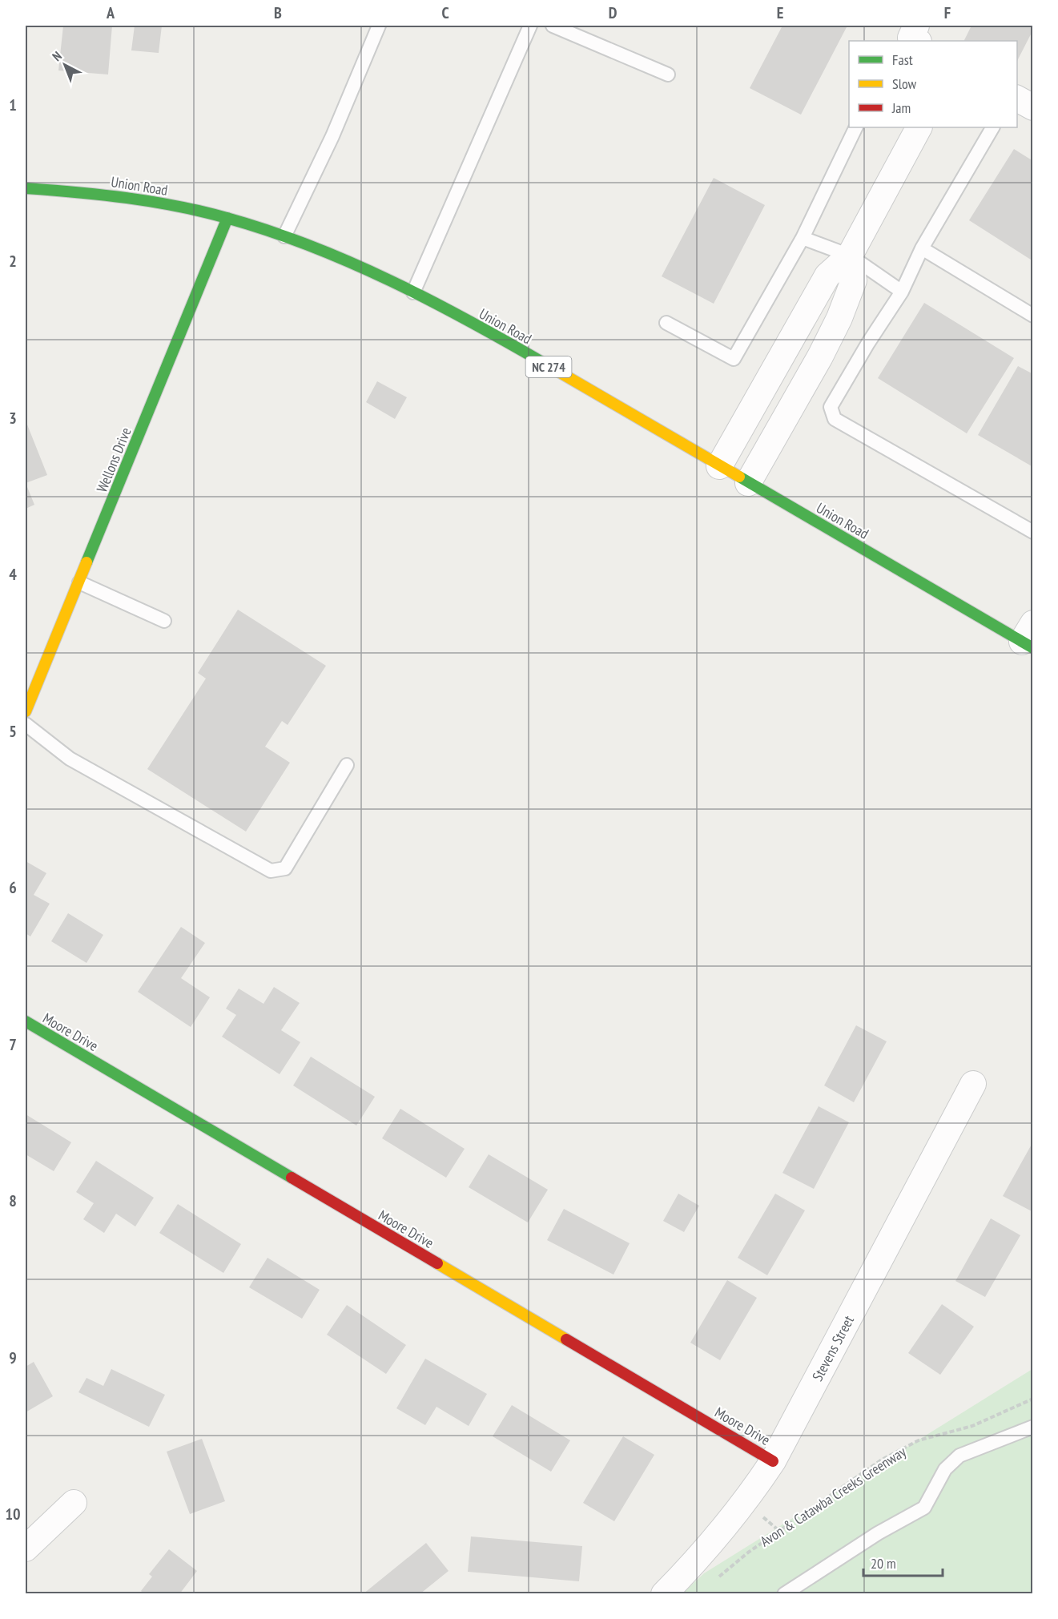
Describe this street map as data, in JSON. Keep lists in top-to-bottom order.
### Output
{
  "streets": {
    "street": [
      "Union Road",
      "NC 274",
      "Wellons Drive",
      "Moore Drive",
      "Stevens Street"
    ],
    "path": ["Avon & Catawba Creeks Greenway"]
  },
  "crossings": [
    ["Union Road", "Wellons Drive"],
    ["Moore Drive", "Stevens Street"]
  ],
  "legend": ["Fast", "Slow", "Jam"],
  "scale_bar": "20 m",
  "north": "top left",
  "grid": {
    "columns": [
      "A",
      "B",
      "C",
      "D",
      "E",
      "F"
    ],
    "rows": [
      "1",
      "2",
      "3",
      "4",
      "5",
      "6",
      "7",
      "8",
      "9",
      "10"
    ]
  }
}
